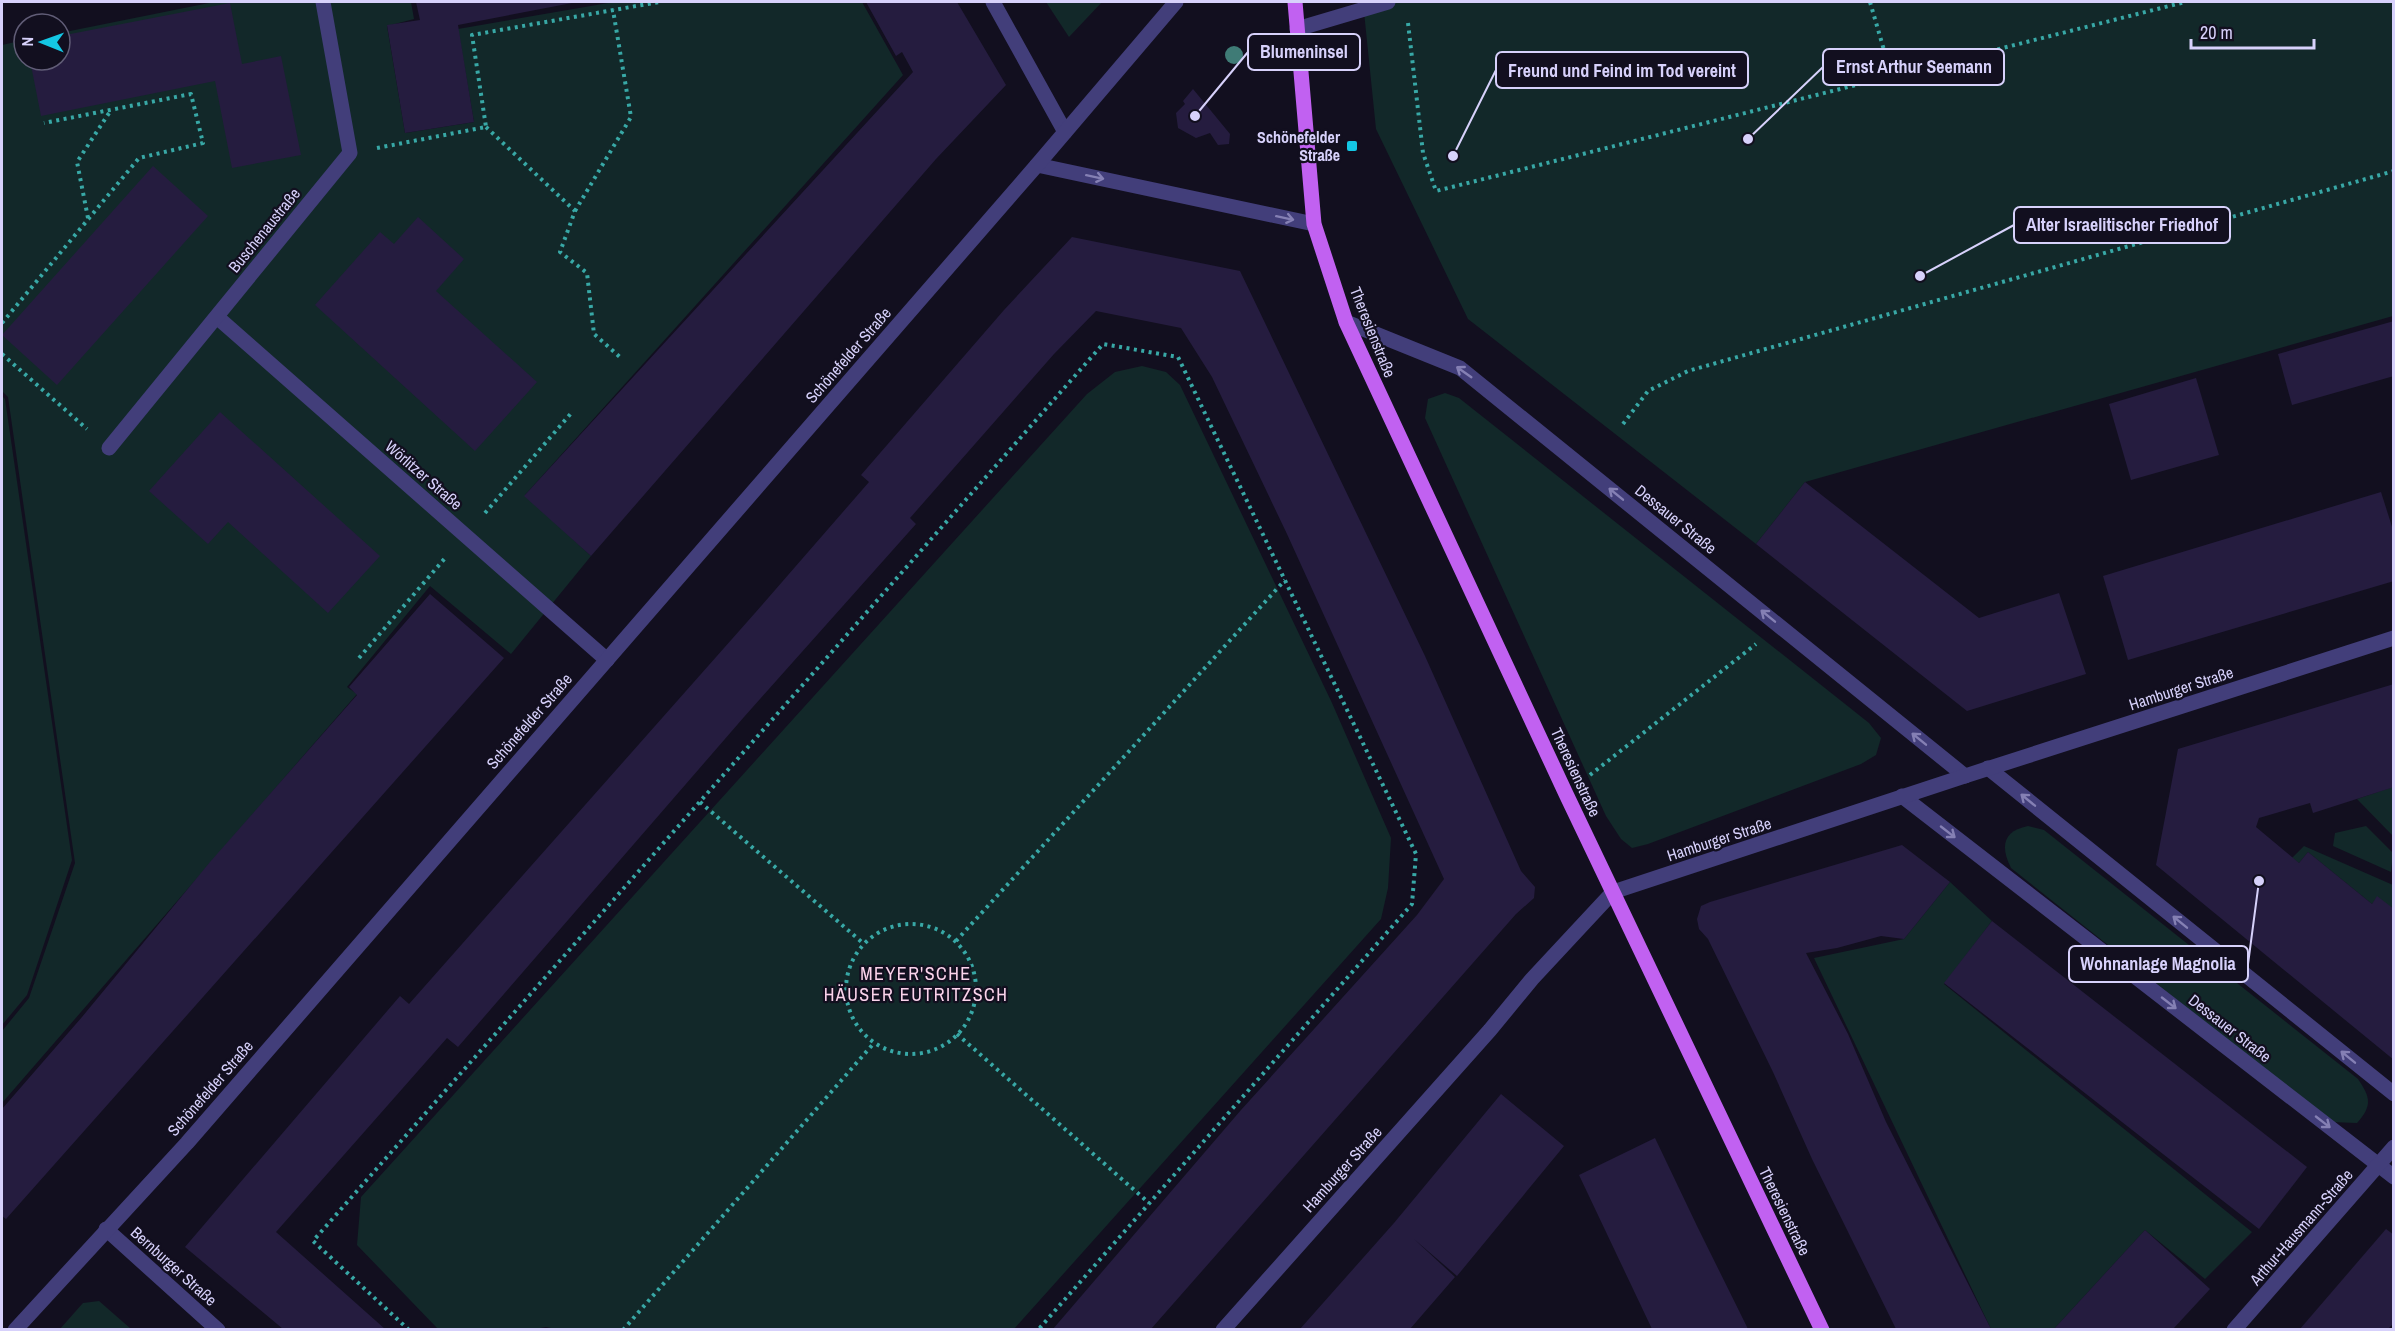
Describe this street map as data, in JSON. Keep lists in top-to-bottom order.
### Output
{
  "streets": {
    "main road": ["Theresienstraße"],
    "street": [
      "Buschenaustraße",
      "Schönefelder Straße",
      "Wörlitzer Straße",
      "Dessauer Straße",
      "Hamburger Straße",
      "Arthur-Hausmann-Straße",
      "Bernburger Straße"
    ]
  },
  "crossings": [
    ["Buschenaustraße", "Wörlitzer Straße"],
    ["Theresienstraße", "Dessauer Straße"],
    ["Theresienstraße", "Hamburger Straße"],
    ["Schönefelder Straße", "Wörlitzer Straße"],
    ["Schönefelder Straße", "Bernburger Straße"],
    ["Dessauer Straße", "Hamburger Straße"],
    ["Dessauer Straße", "Arthur-Hausmann-Straße"]
  ],
  "districts": ["MEYER'SCHE HÄUSER EUTRITZSCH"],
  "places": {
    "other": [
      "Blumeninsel",
      "Ernst Arthur Seemann",
      "Freund und Feind im Tod vereint",
      "Alter Israelitischer Friedhof",
      "Wohnanlage Magnolia"
    ],
    "transit": ["Schönefelder Straße"]
  },
  "scale_bar": "20 m",
  "north": "left"
}
